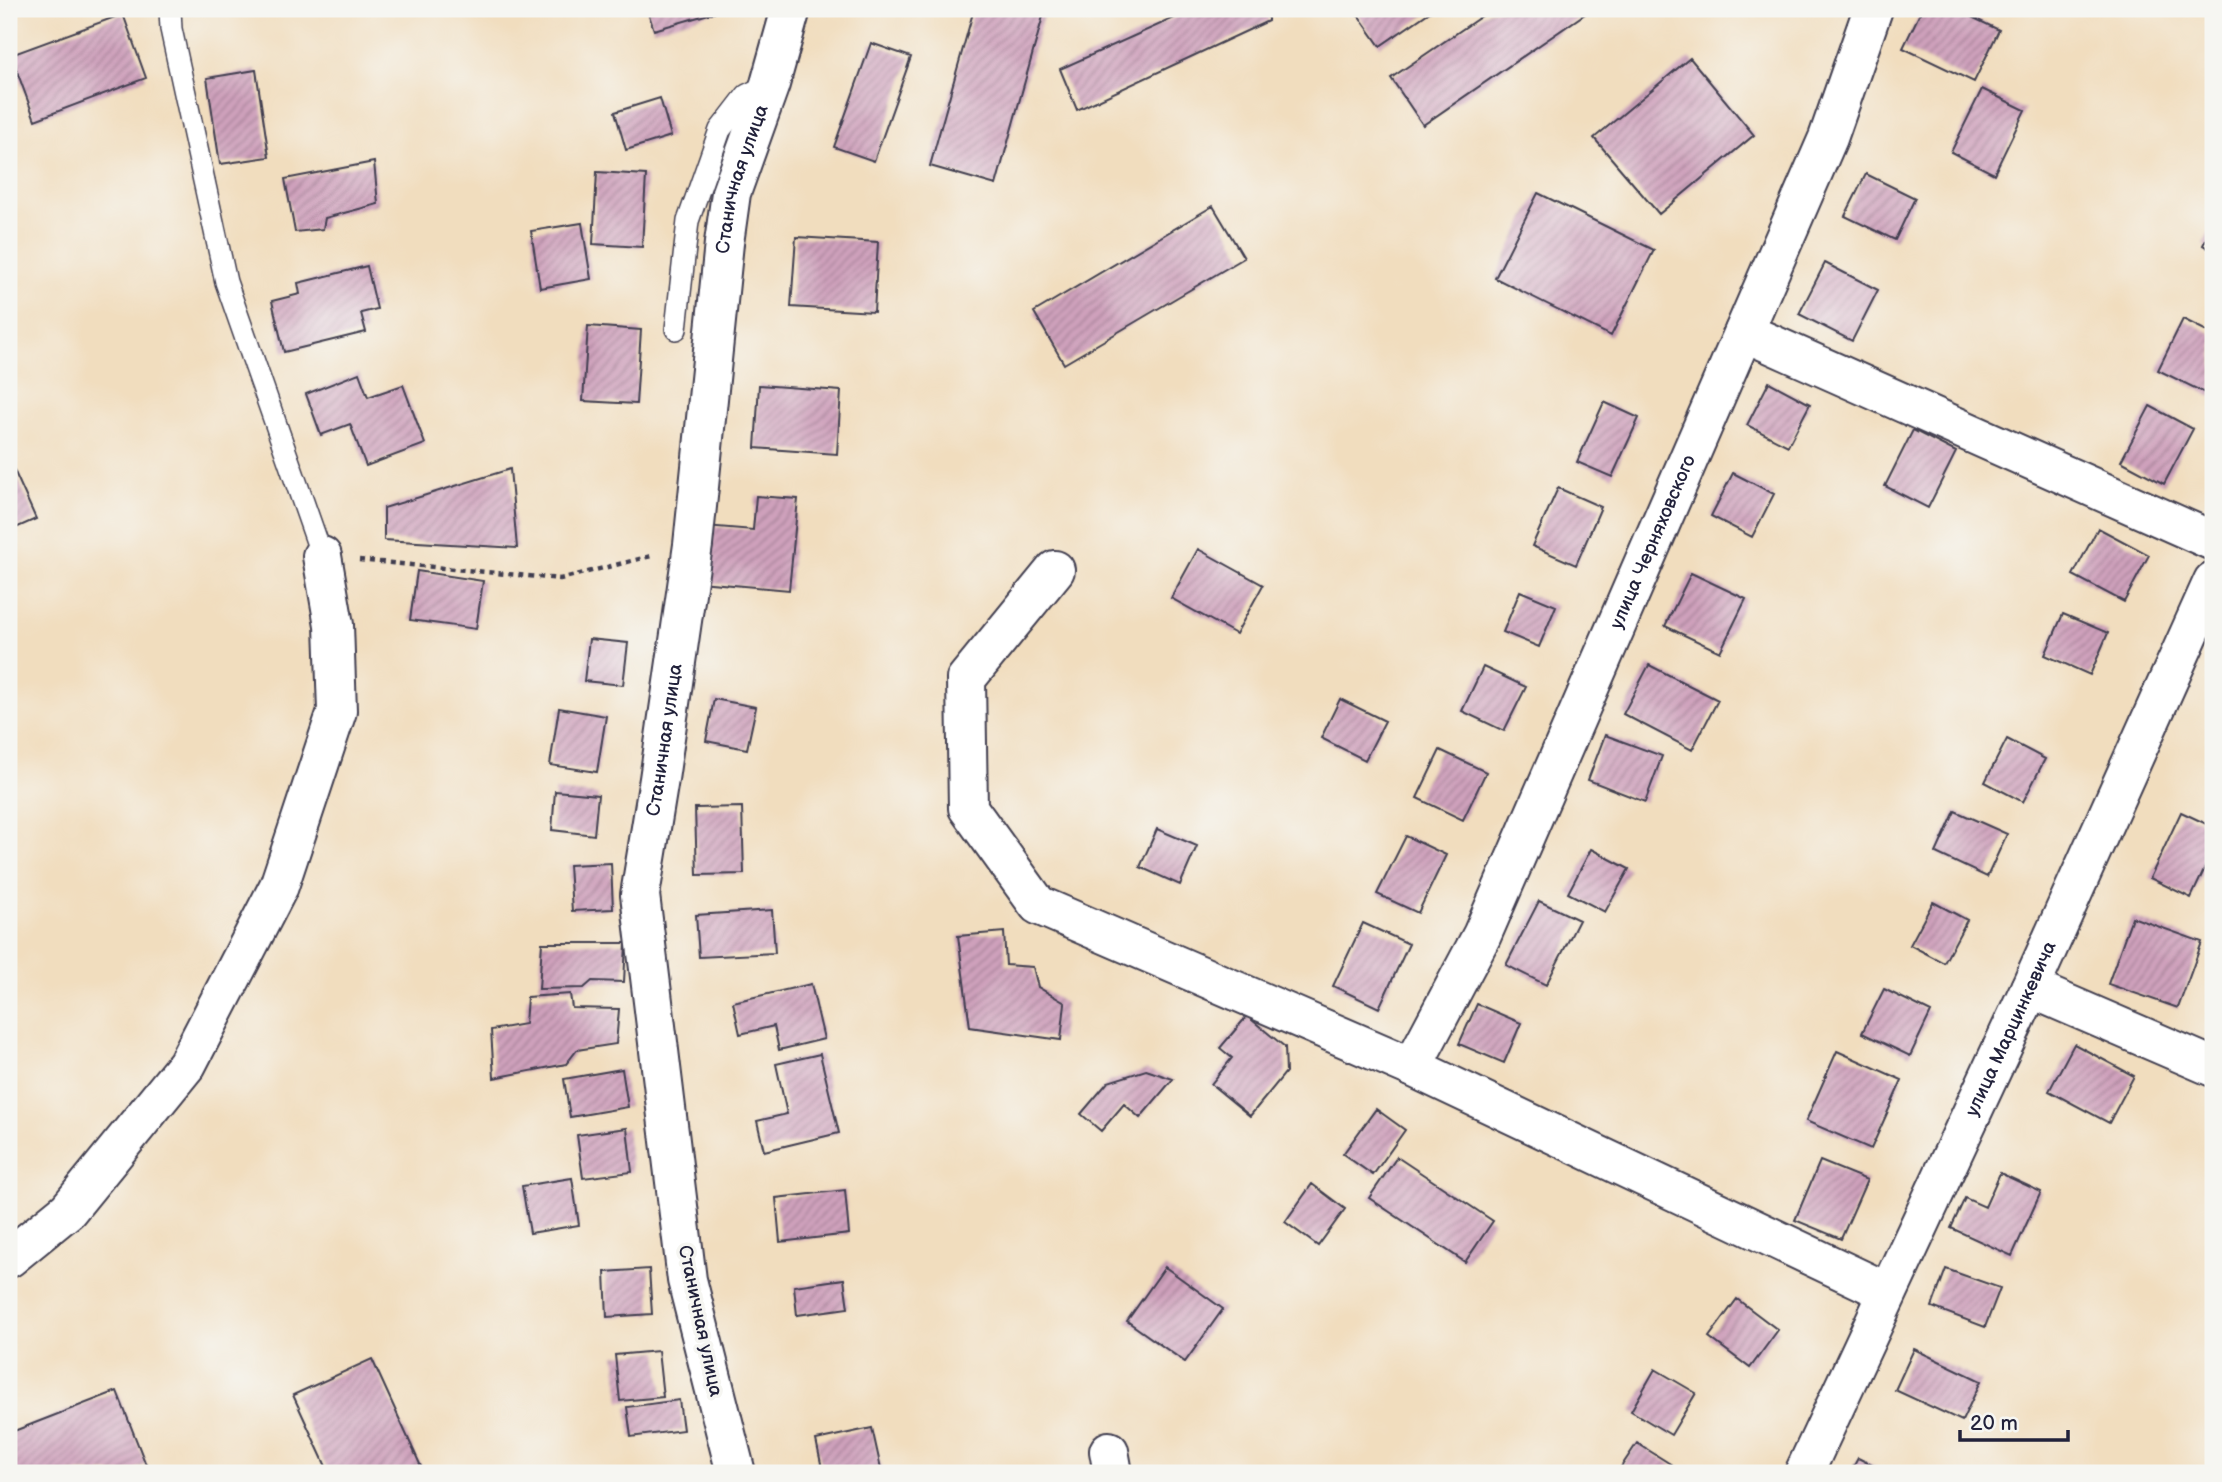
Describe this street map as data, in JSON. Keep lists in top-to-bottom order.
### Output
{
  "streets": {
    "street": ["Станичная улица", "улица Черняховского", "улица Марцинкевича"]
  },
  "scale_bar": "20 m"
}
